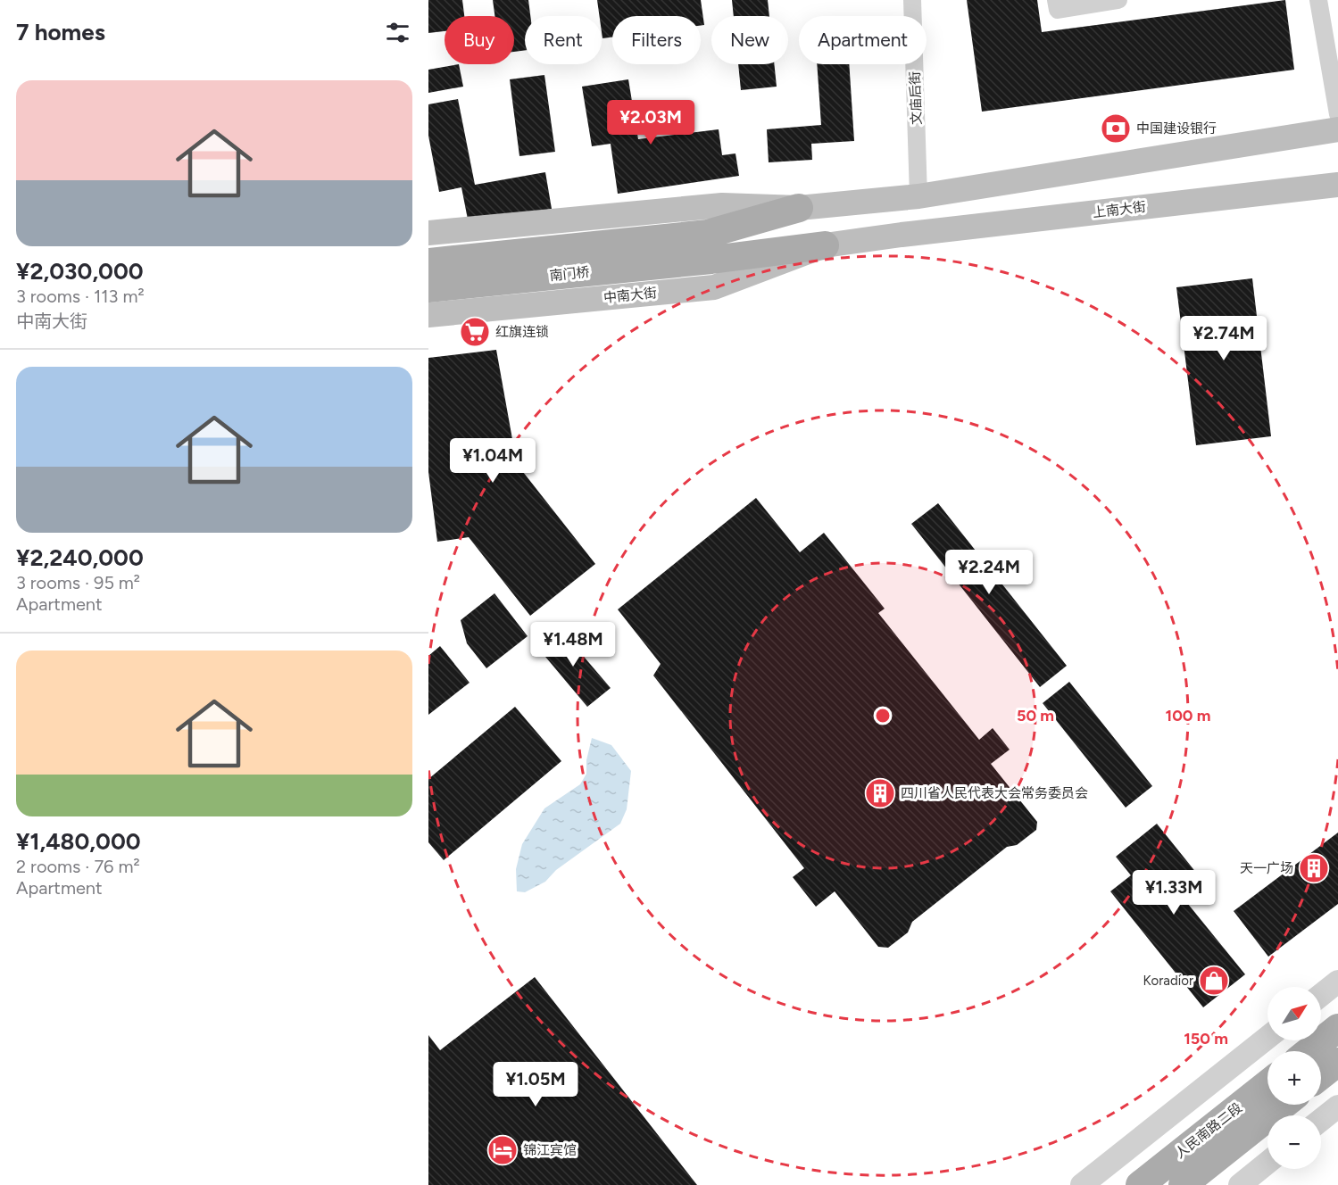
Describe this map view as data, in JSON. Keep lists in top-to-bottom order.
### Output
{
  "streets": {
    "main road": [
      "上南大街",
      "南门桥",
      "中南大街",
      "人民南路二段"
    ],
    "street": ["文庙后街"]
  },
  "crossings": [
    ["上南大街", "中南大街"],
    ["南门桥", "中南大街"]
  ],
  "places": {
    "bank": ["中国建设银行"],
    "supermarket": ["红旗连锁"],
    "building": ["四川省人民代表大会常务委员会", "天一广场"],
    "shop": ["Koradior"],
    "hotel": ["锦江宾馆"]
  },
  "north": "top right",
  "page": {
    "heading": "7 homes",
    "chip": [
      "Buy",
      "Rent",
      "Filters",
      "New",
      "Apartment"
    ],
    "list": [
      {
        "name": "¥2,030,000",
        "note": "3 rooms · 113 m² · 中南大街"
      },
      {
        "name": "¥2,240,000",
        "note": "3 rooms · 95 m² · Apartment"
      },
      {
        "name": "¥1,480,000",
        "note": "2 rooms · 76 m² · Apartment"
      }
    ],
    "price": [
      "¥2.03M",
      "¥2.74M",
      "¥1.04M",
      "¥2.24M",
      "¥1.48M",
      "¥1.33M",
      "¥1.05M"
    ],
    "map_buttons": ["+", "−"]
  },
  "rings": ["50 m", "100 m", "150 m"]
}
